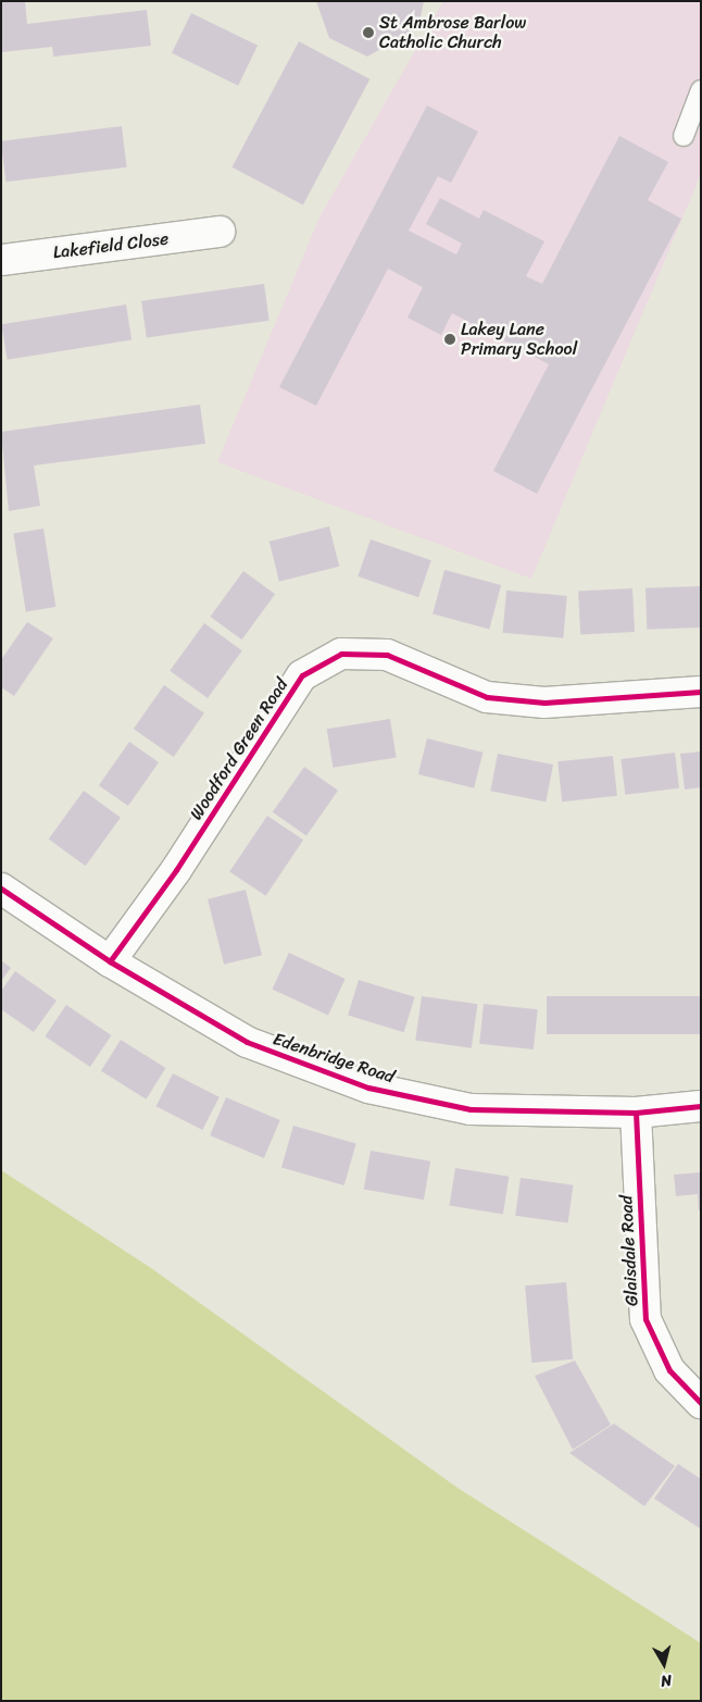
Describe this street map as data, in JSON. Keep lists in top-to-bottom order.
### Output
{
  "streets": {
    "street": [
      "Lakefield Close",
      "Woodford Green Road",
      "Edenbridge Road",
      "Glaisdale Road"
    ]
  },
  "crossings": [
    ["Woodford Green Road", "Edenbridge Road"],
    ["Edenbridge Road", "Glaisdale Road"]
  ],
  "places": ["St Ambrose Barlow Catholic Church", "Lakey Lane Primary School"],
  "north": "bottom"
}
